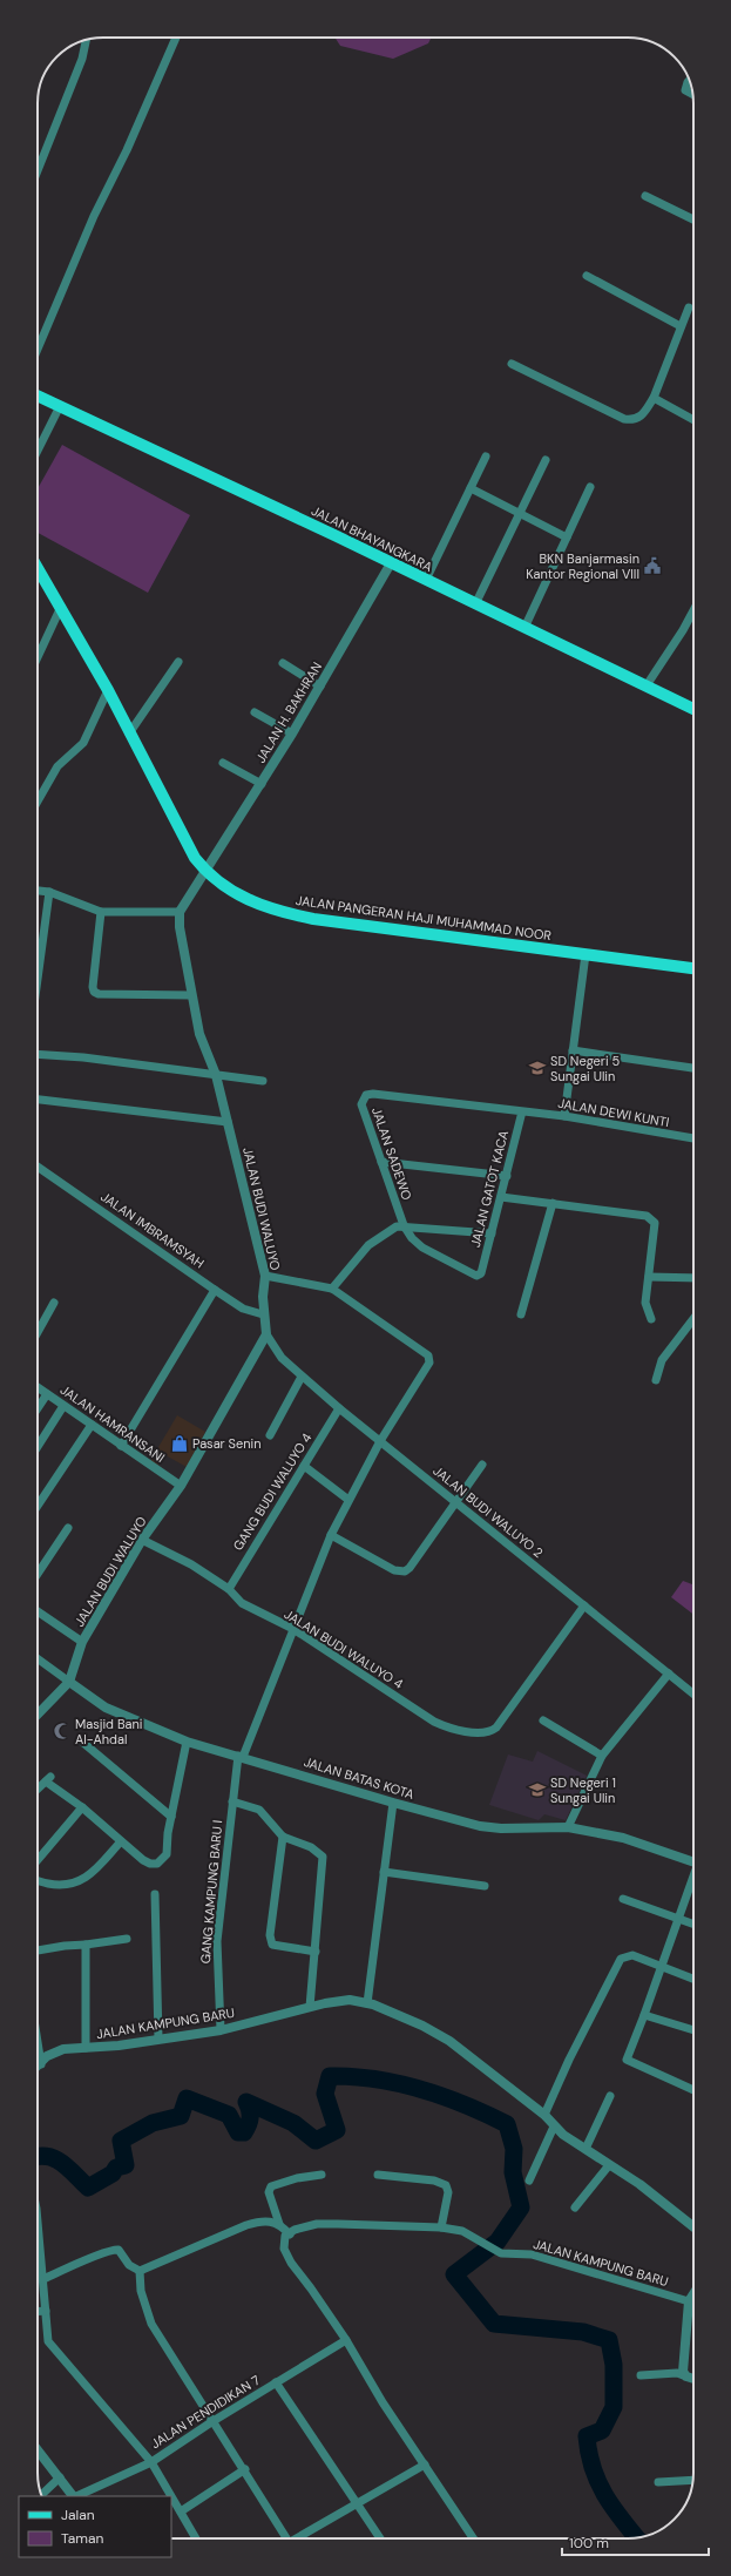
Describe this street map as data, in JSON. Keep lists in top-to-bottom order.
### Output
{
  "streets": {
    "main road": ["JALAN BHAYANGKARA", "JALAN PANGERAN HAJI MUHAMMAD NOOR"],
    "street": [
      "JALAN H. BAKHRAN",
      "JALAN DEWI KUNTI",
      "JALAN SADEWO",
      "JALAN GATOT KACA",
      "JALAN BUDI WALUYO",
      "JALAN IMBRAMSYAH",
      "JALAN HAMRANSANI",
      "GANG BUDI WALUYO 4",
      "JALAN BUDI WALUYO 2",
      "JALAN BUDI WALUYO 4",
      "JALAN BATAS KOTA",
      "GANG KAMPUNG BARU I",
      "JALAN KAMPUNG BARU",
      "JALAN PENDIDIKAN 7"
    ]
  },
  "crossings": [
    ["JALAN BHAYANGKARA", "JALAN H. BAKHRAN"],
    ["JALAN H. BAKHRAN", "JALAN PANGERAN HAJI MUHAMMAD NOOR"],
    ["JALAN DEWI KUNTI", "JALAN SADEWO"],
    ["JALAN DEWI KUNTI", "JALAN GATOT KACA"],
    ["JALAN SADEWO", "JALAN GATOT KACA"],
    ["JALAN BUDI WALUYO", "JALAN IMBRAMSYAH"],
    ["JALAN BUDI WALUYO", "JALAN HAMRANSANI"],
    ["JALAN BUDI WALUYO", "JALAN BUDI WALUYO 2"],
    ["JALAN BUDI WALUYO", "JALAN BUDI WALUYO 4"],
    ["JALAN BUDI WALUYO", "JALAN BATAS KOTA"],
    ["GANG BUDI WALUYO 4", "JALAN BUDI WALUYO 2"],
    ["GANG BUDI WALUYO 4", "JALAN BUDI WALUYO 4"],
    ["JALAN BUDI WALUYO 2", "JALAN BUDI WALUYO 4"],
    ["JALAN BUDI WALUYO 2", "GANG KAMPUNG BARU I"],
    ["JALAN BUDI WALUYO 4", "GANG KAMPUNG BARU I"],
    ["JALAN BATAS KOTA", "GANG KAMPUNG BARU I"],
    ["GANG KAMPUNG BARU I", "JALAN KAMPUNG BARU"]
  ],
  "places": {
    "public building": ["BKN Banjarmasin Kantor Regional VIII"],
    "school or university": ["SD Negeri 5 Sungai Ulin", "SD Negeri 1 Sungai Ulin"],
    "shop": ["Pasar Senin"],
    "mosque": ["Masjid Bani Al-Ahdal"]
  },
  "legend": ["Jalan", "Taman"],
  "scale_bar": "100 m"
}
